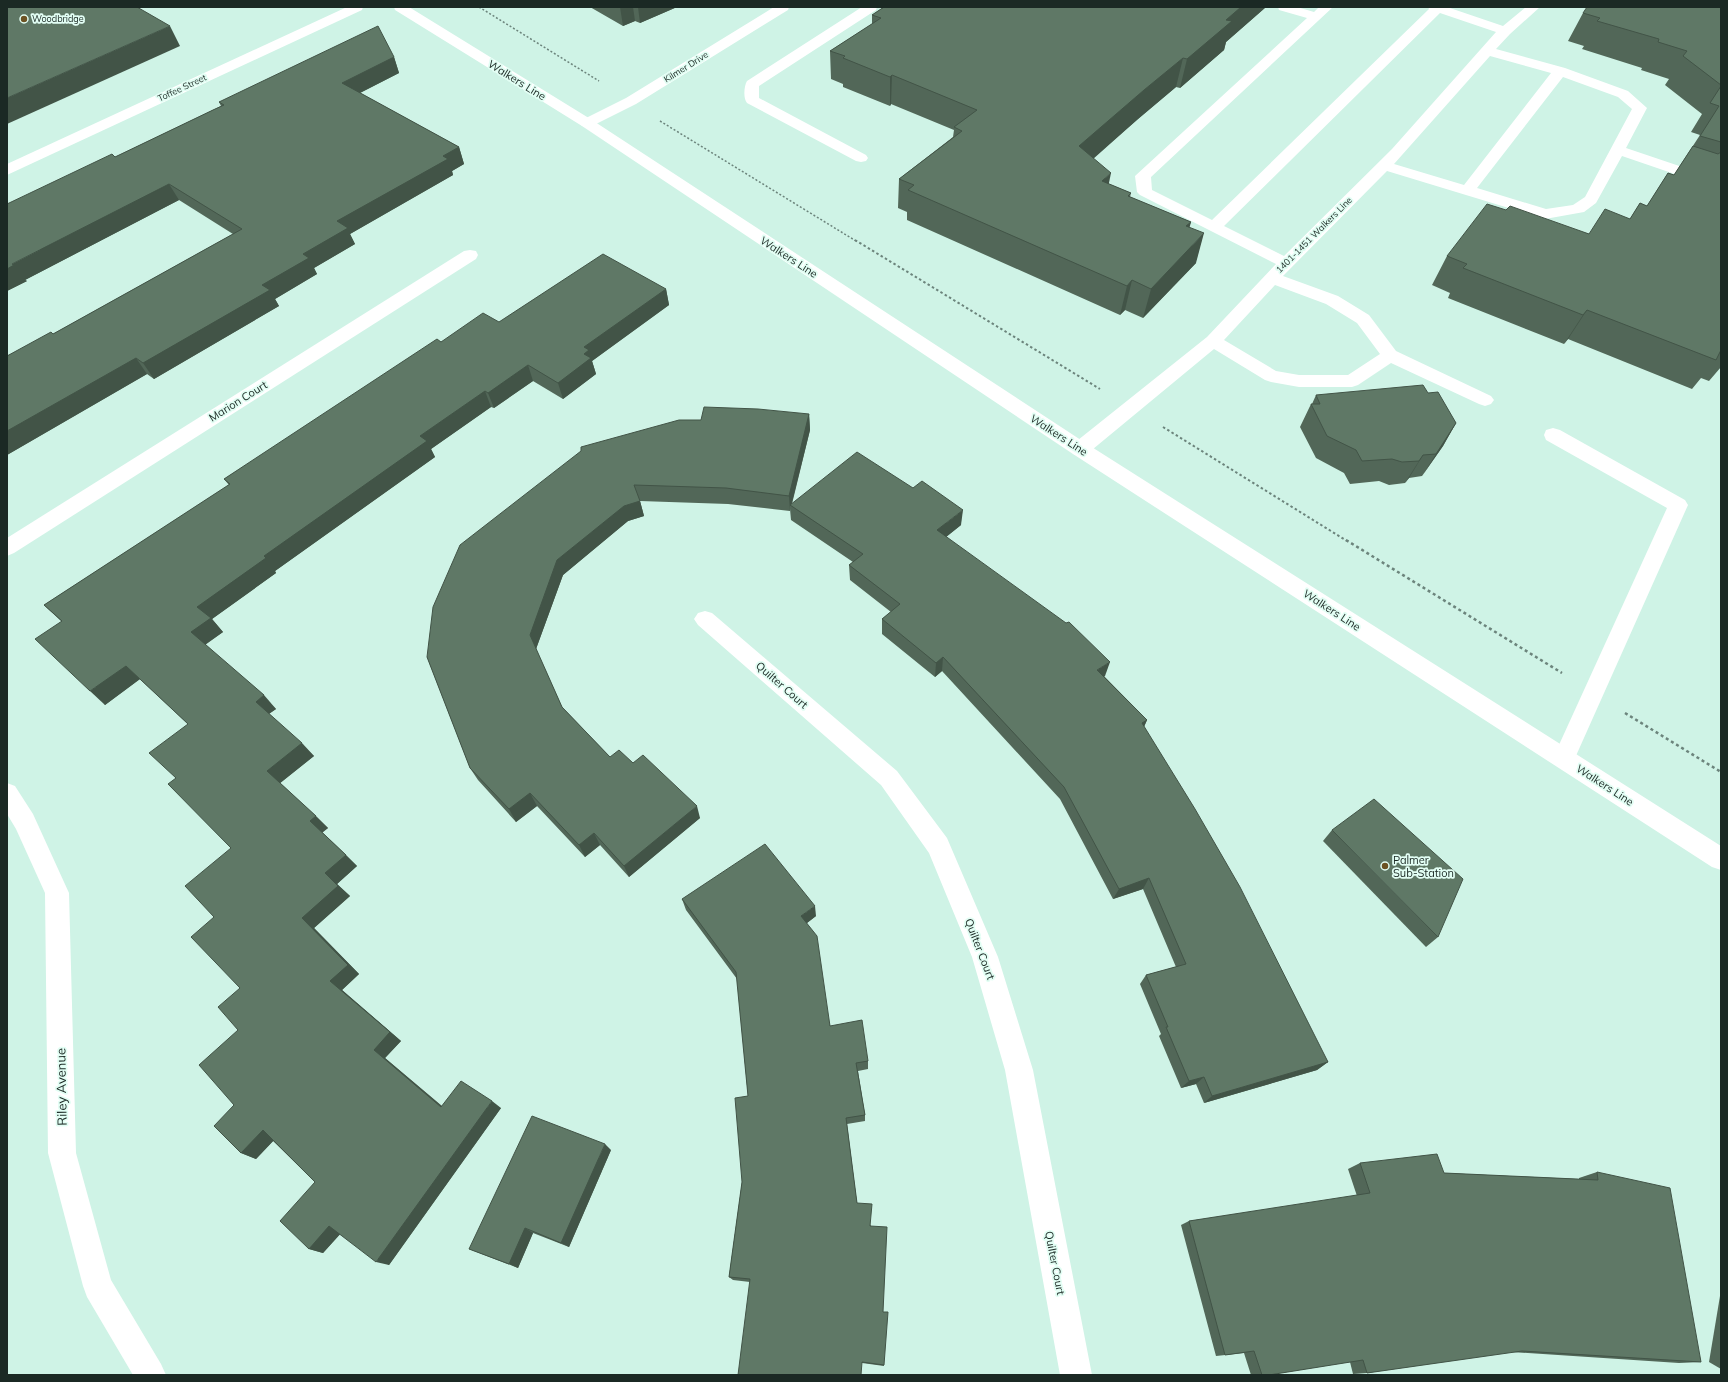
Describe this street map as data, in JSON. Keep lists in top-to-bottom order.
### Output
{
  "streets": {
    "street": [
      "Kilmer Drive",
      "Walkers Line",
      "Toffee Street",
      "1401-1451 Walkers Line",
      "Marion Court",
      "Quilter Court",
      "Riley Avenue"
    ]
  },
  "crossings": [
    ["Kilmer Drive", "Walkers Line"],
    ["Walkers Line", "1401-1451 Walkers Line"]
  ],
  "places": ["Woodbridge", "Palmer Sub-Station"]
}
